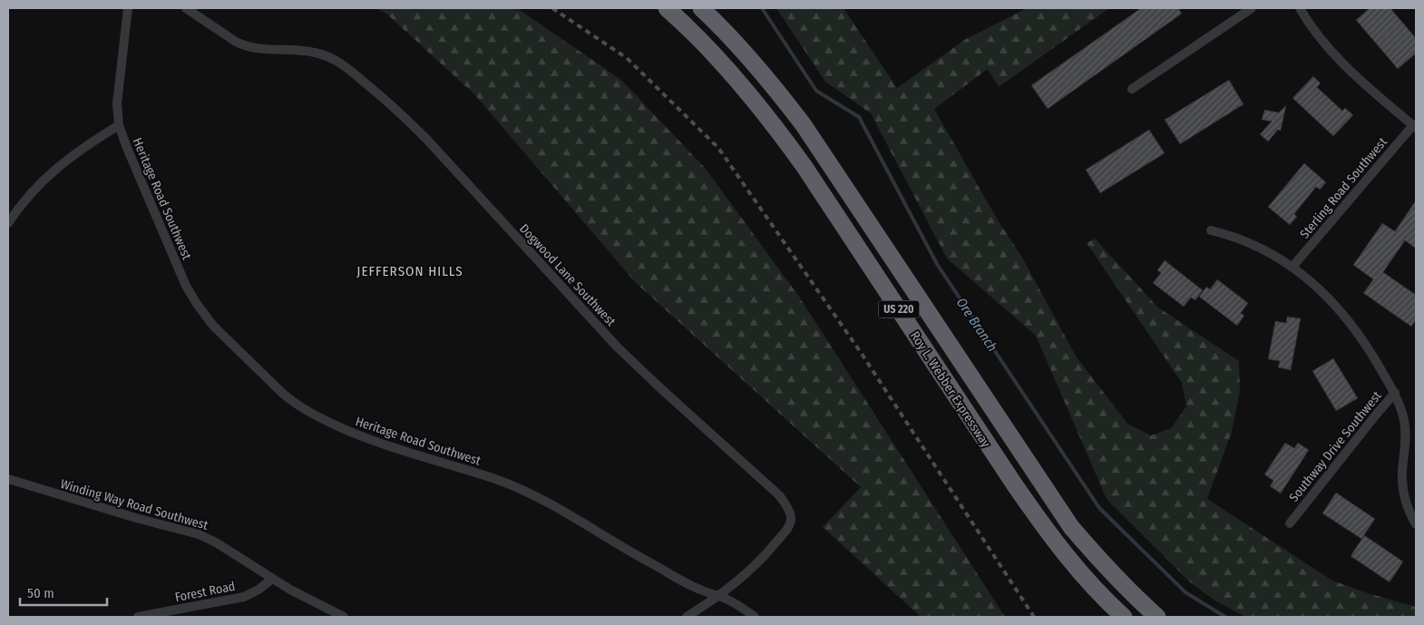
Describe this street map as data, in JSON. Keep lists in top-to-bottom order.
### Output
{
  "streets": {
    "highway": ["US 220", "Roy L. Webber Expressway"],
    "street": [
      "Sterling Road Southwest",
      "Heritage Road Southwest",
      "Dogwood Lane Southwest",
      "Southway Drive Southwest",
      "Winding Way Road Southwest",
      "Forest Road"
    ]
  },
  "crossings": [
    ["Sterling Road Southwest", "Southway Drive Southwest"],
    ["Heritage Road Southwest", "Dogwood Lane Southwest"],
    ["Winding Way Road Southwest", "Forest Road"]
  ],
  "districts": ["JEFFERSON HILLS"],
  "water": ["Ore Branch"],
  "scale_bar": "50 m"
}
